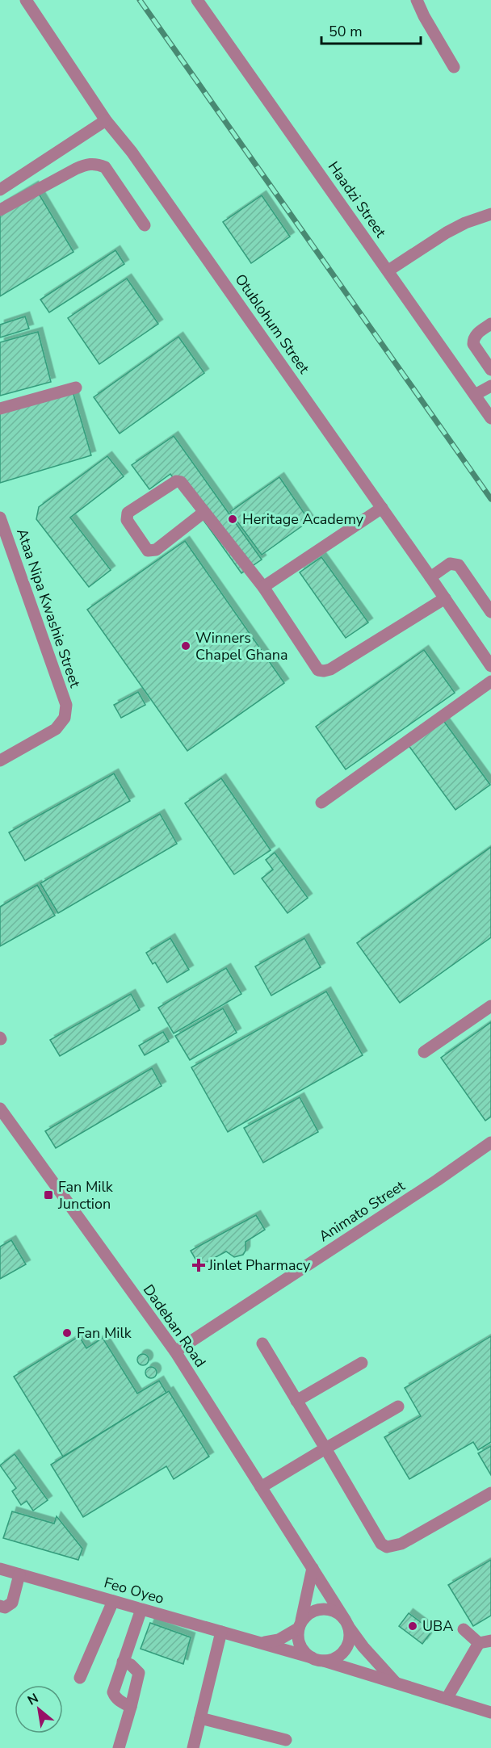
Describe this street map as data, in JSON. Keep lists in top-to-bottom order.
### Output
{
  "streets": {
    "street": [
      "Haadzi Street",
      "Otublohum Street",
      "Ataa Nipa Kwashie Street",
      "Animato Street",
      "Dadeban Road",
      "Feo Oyeo"
    ]
  },
  "crossings": [
    ["Animato Street", "Dadeban Road"],
    ["Dadeban Road", "Feo Oyeo"]
  ],
  "places": {
    "other": [
      "Heritage Academy",
      "Winners Chapel Ghana",
      "Fan Milk",
      "UBA"
    ],
    "transit": ["Fan Milk Junction"],
    "health": ["Jinlet Pharmacy"]
  },
  "scale_bar": "50 m",
  "north": "top left"
}
